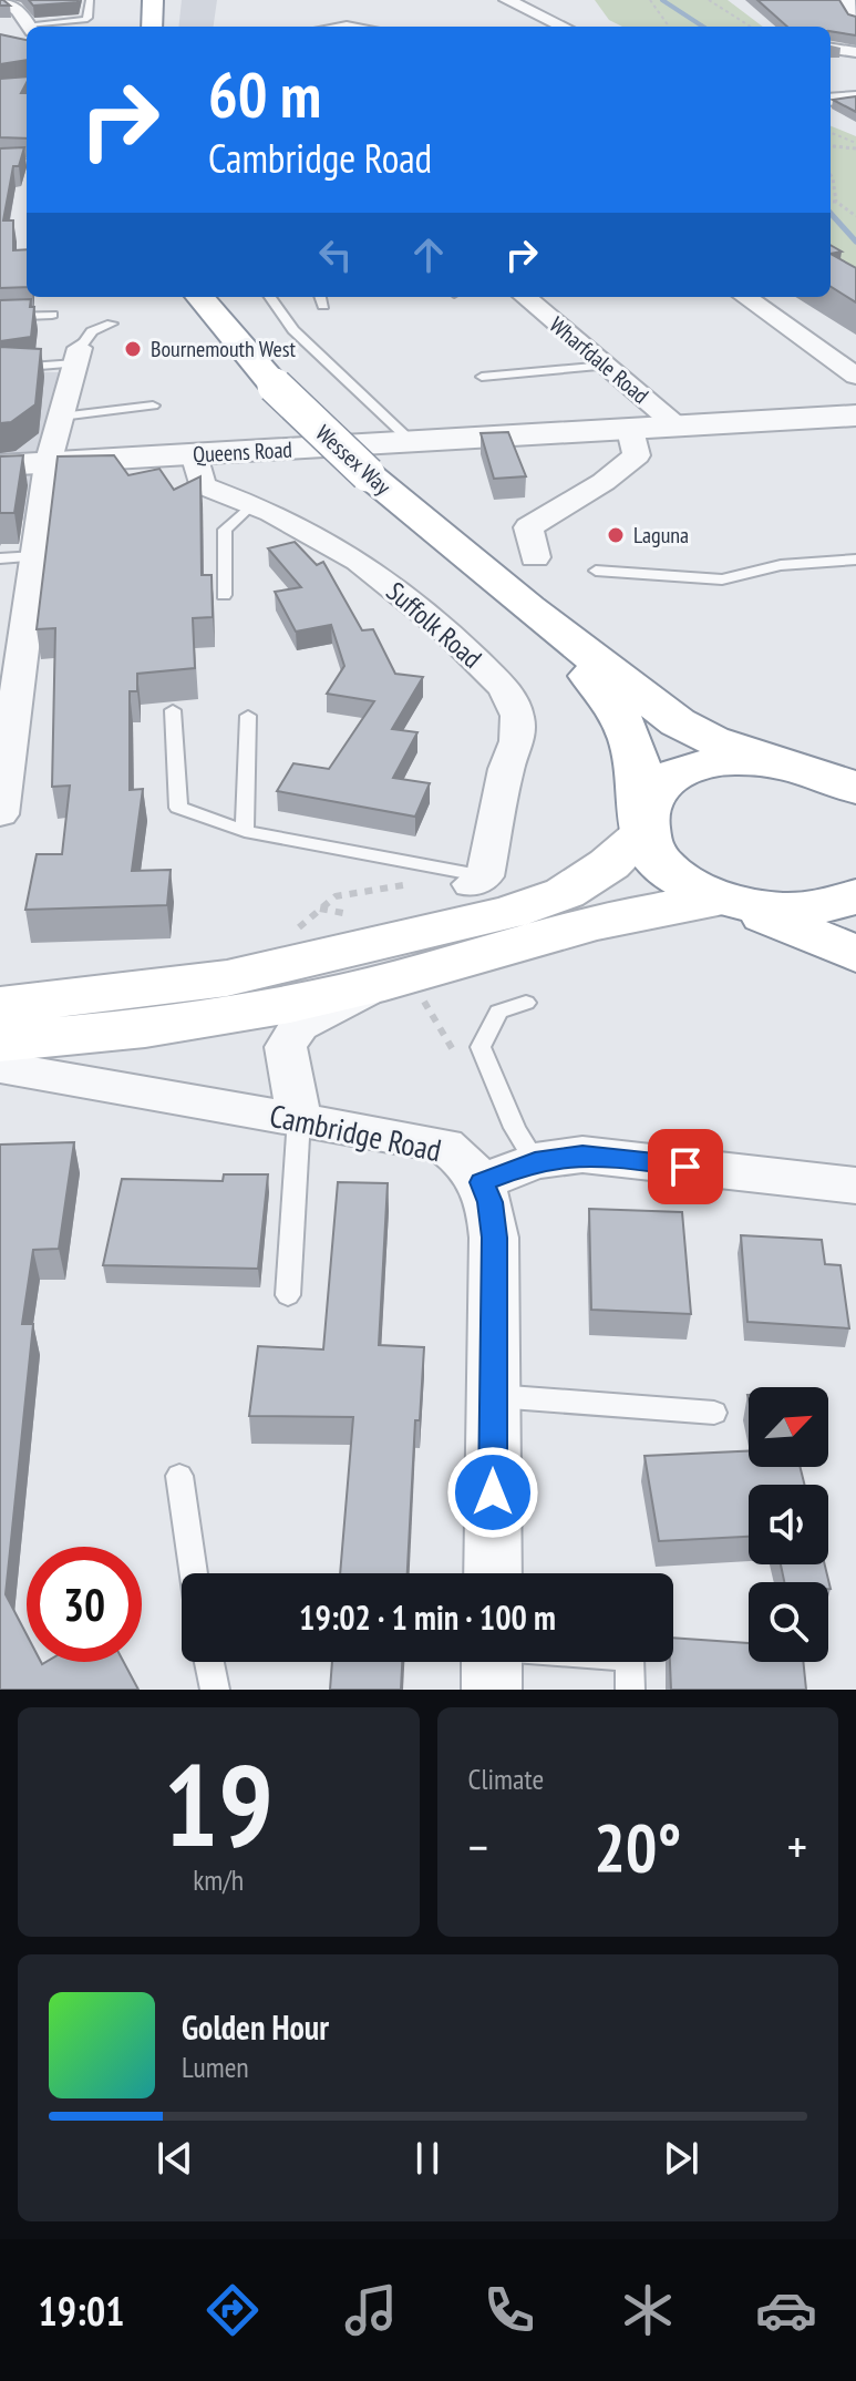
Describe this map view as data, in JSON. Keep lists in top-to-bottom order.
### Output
{
  "streets": {
    "main road": ["Wessex Way"],
    "street": [
      "Wharfdale Road",
      "Queens Road",
      "Suffolk Road",
      "Cambridge Road"
    ]
  },
  "crossings": [
    ["Wharfdale Road", "Queens Road"],
    ["Queens Road", "Suffolk Road"]
  ],
  "places": ["Bournemouth West", "Laguna"],
  "north": "top right",
  "page": {
    "turn": ["60 m", "Cambridge Road"],
    "limit": "30",
    "trip": "19:02 · 1 min · 100 m",
    "tile": [
      ["19", "km/h"],
      "Climate"
    ],
    "heat": ["−", "20°", "+"],
    "song": ["Golden Hour", "Lumen"],
    "tabs": "19:01"
  }
}
